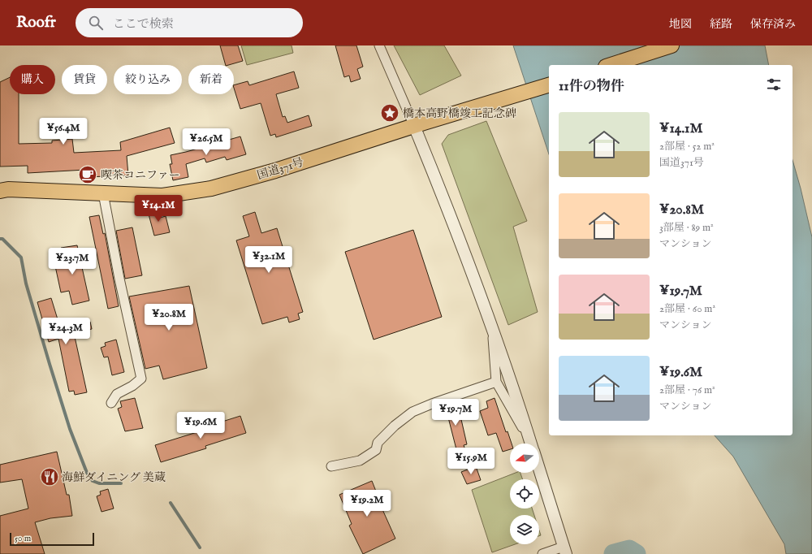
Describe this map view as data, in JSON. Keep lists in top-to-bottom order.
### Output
{
  "streets": {
    "highway": ["国道371号"]
  },
  "places": {
    "place": ["橋本高野橋竣工記念碑"],
    "cafe": ["喫茶コニファー"],
    "restaurant": ["海鮮ダイニング 美蔵"]
  },
  "scale_bar": "50 m",
  "north": "left",
  "page": {
    "header": "Roofr",
    "search": "ここで検索",
    "nav": ["地図", "経路", "保存済み"],
    "chip": [
      "購入",
      "賃貸",
      "絞り込み",
      "新着"
    ],
    "heading": "11件の物件",
    "list": [
      {
        "name": "¥14.1M",
        "note": "2部屋 · 52 m² · 国道371号"
      },
      {
        "name": "¥20.8M",
        "note": "3部屋 · 89 m² · マンション"
      },
      {
        "name": "¥19.7M",
        "note": "2部屋 · 60 m² · マンション"
      },
      {
        "name": "¥19.6M",
        "note": "2部屋 · 76 m² · マンション"
      }
    ],
    "price": [
      "¥56.4M",
      "¥26.5M",
      "¥14.1M",
      "¥32.1M",
      "¥23.7M",
      "¥20.8M",
      "¥24.3M",
      "¥19.7M",
      "¥19.6M",
      "¥15.9M",
      "¥19.2M"
    ],
    "scale": "50 m"
  }
}
